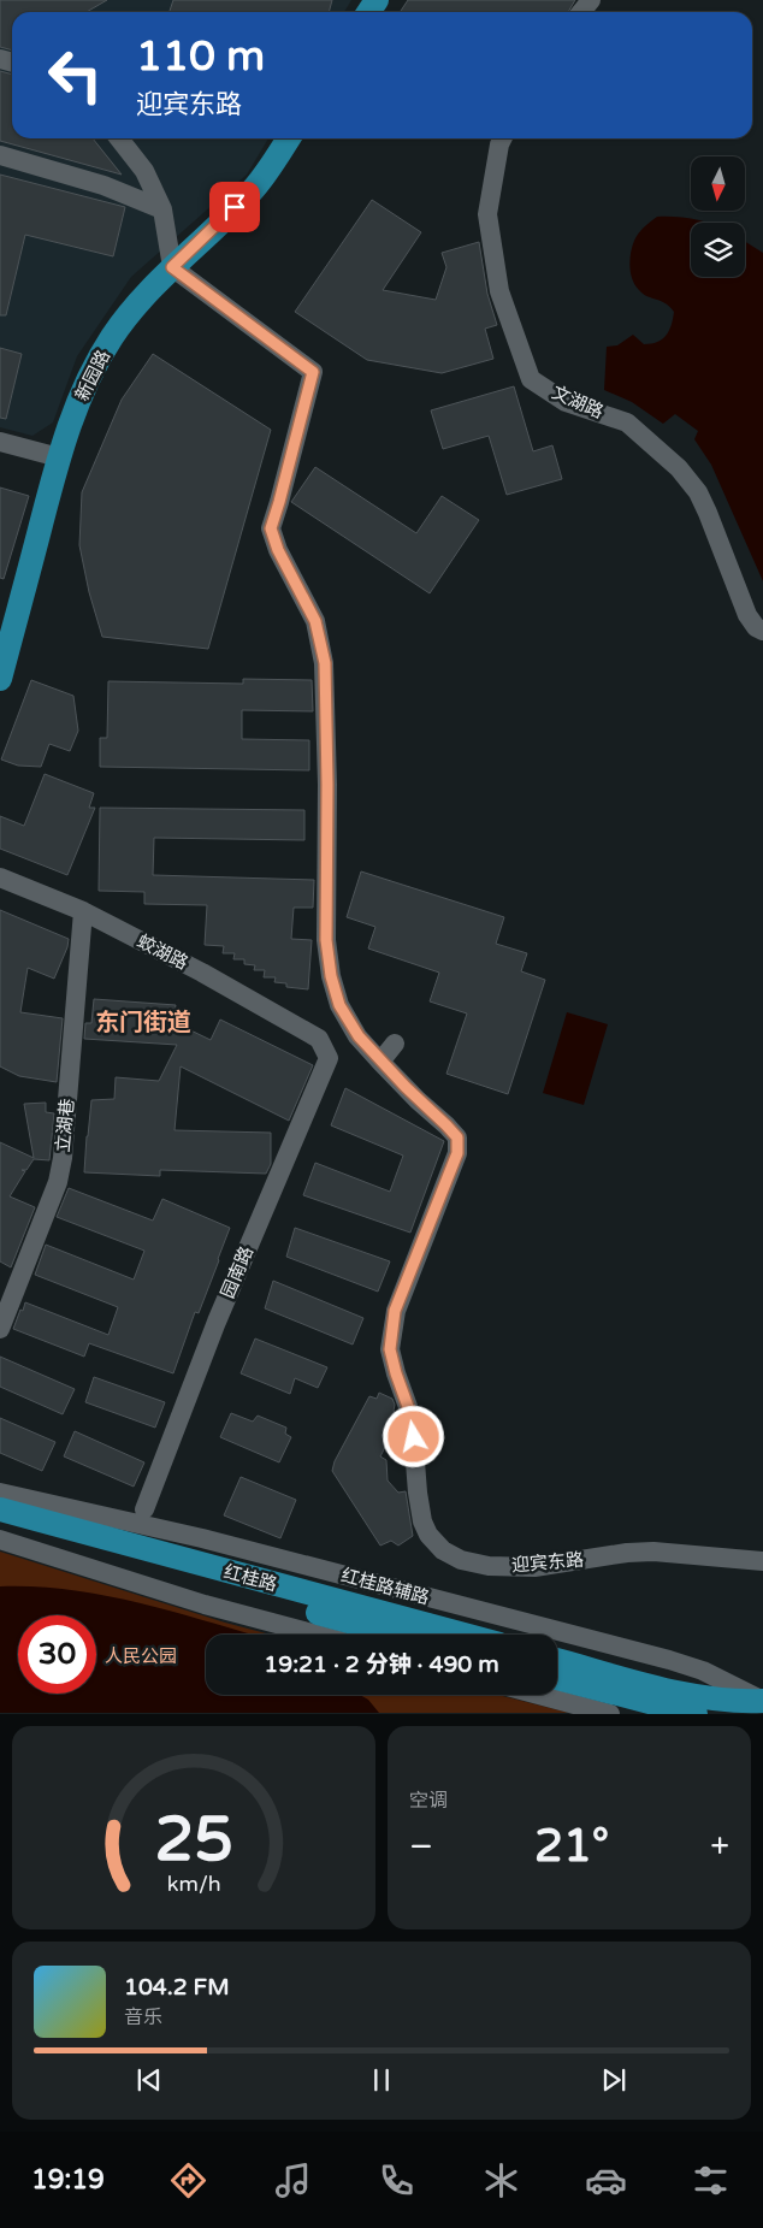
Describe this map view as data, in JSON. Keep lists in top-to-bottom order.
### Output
{
  "streets": {
    "main road": ["新园路", "红桂路"],
    "street": [
      "文湖路",
      "蛟湖路",
      "立湖巷",
      "园南路",
      "迎宾东路",
      "红桂路辅路"
    ]
  },
  "crossings": [
    ["新园路", "迎宾东路"],
    ["蛟湖路", "立湖巷"],
    ["蛟湖路", "园南路"],
    ["红桂路", "红桂路辅路"]
  ],
  "districts": ["东门街道"],
  "parks": ["人民公园"],
  "north": "bottom",
  "page": {
    "turn": ["110 m", "迎宾东路"],
    "limit": "30",
    "trip": "19:21 · 2 分钟 · 490 m",
    "tile": "空调",
    "heat": ["−", "21°", "+"],
    "song": ["104.2 FM", "音乐"],
    "tabs": "19:19",
    "gauge": ["25", "km/h"]
  }
}
